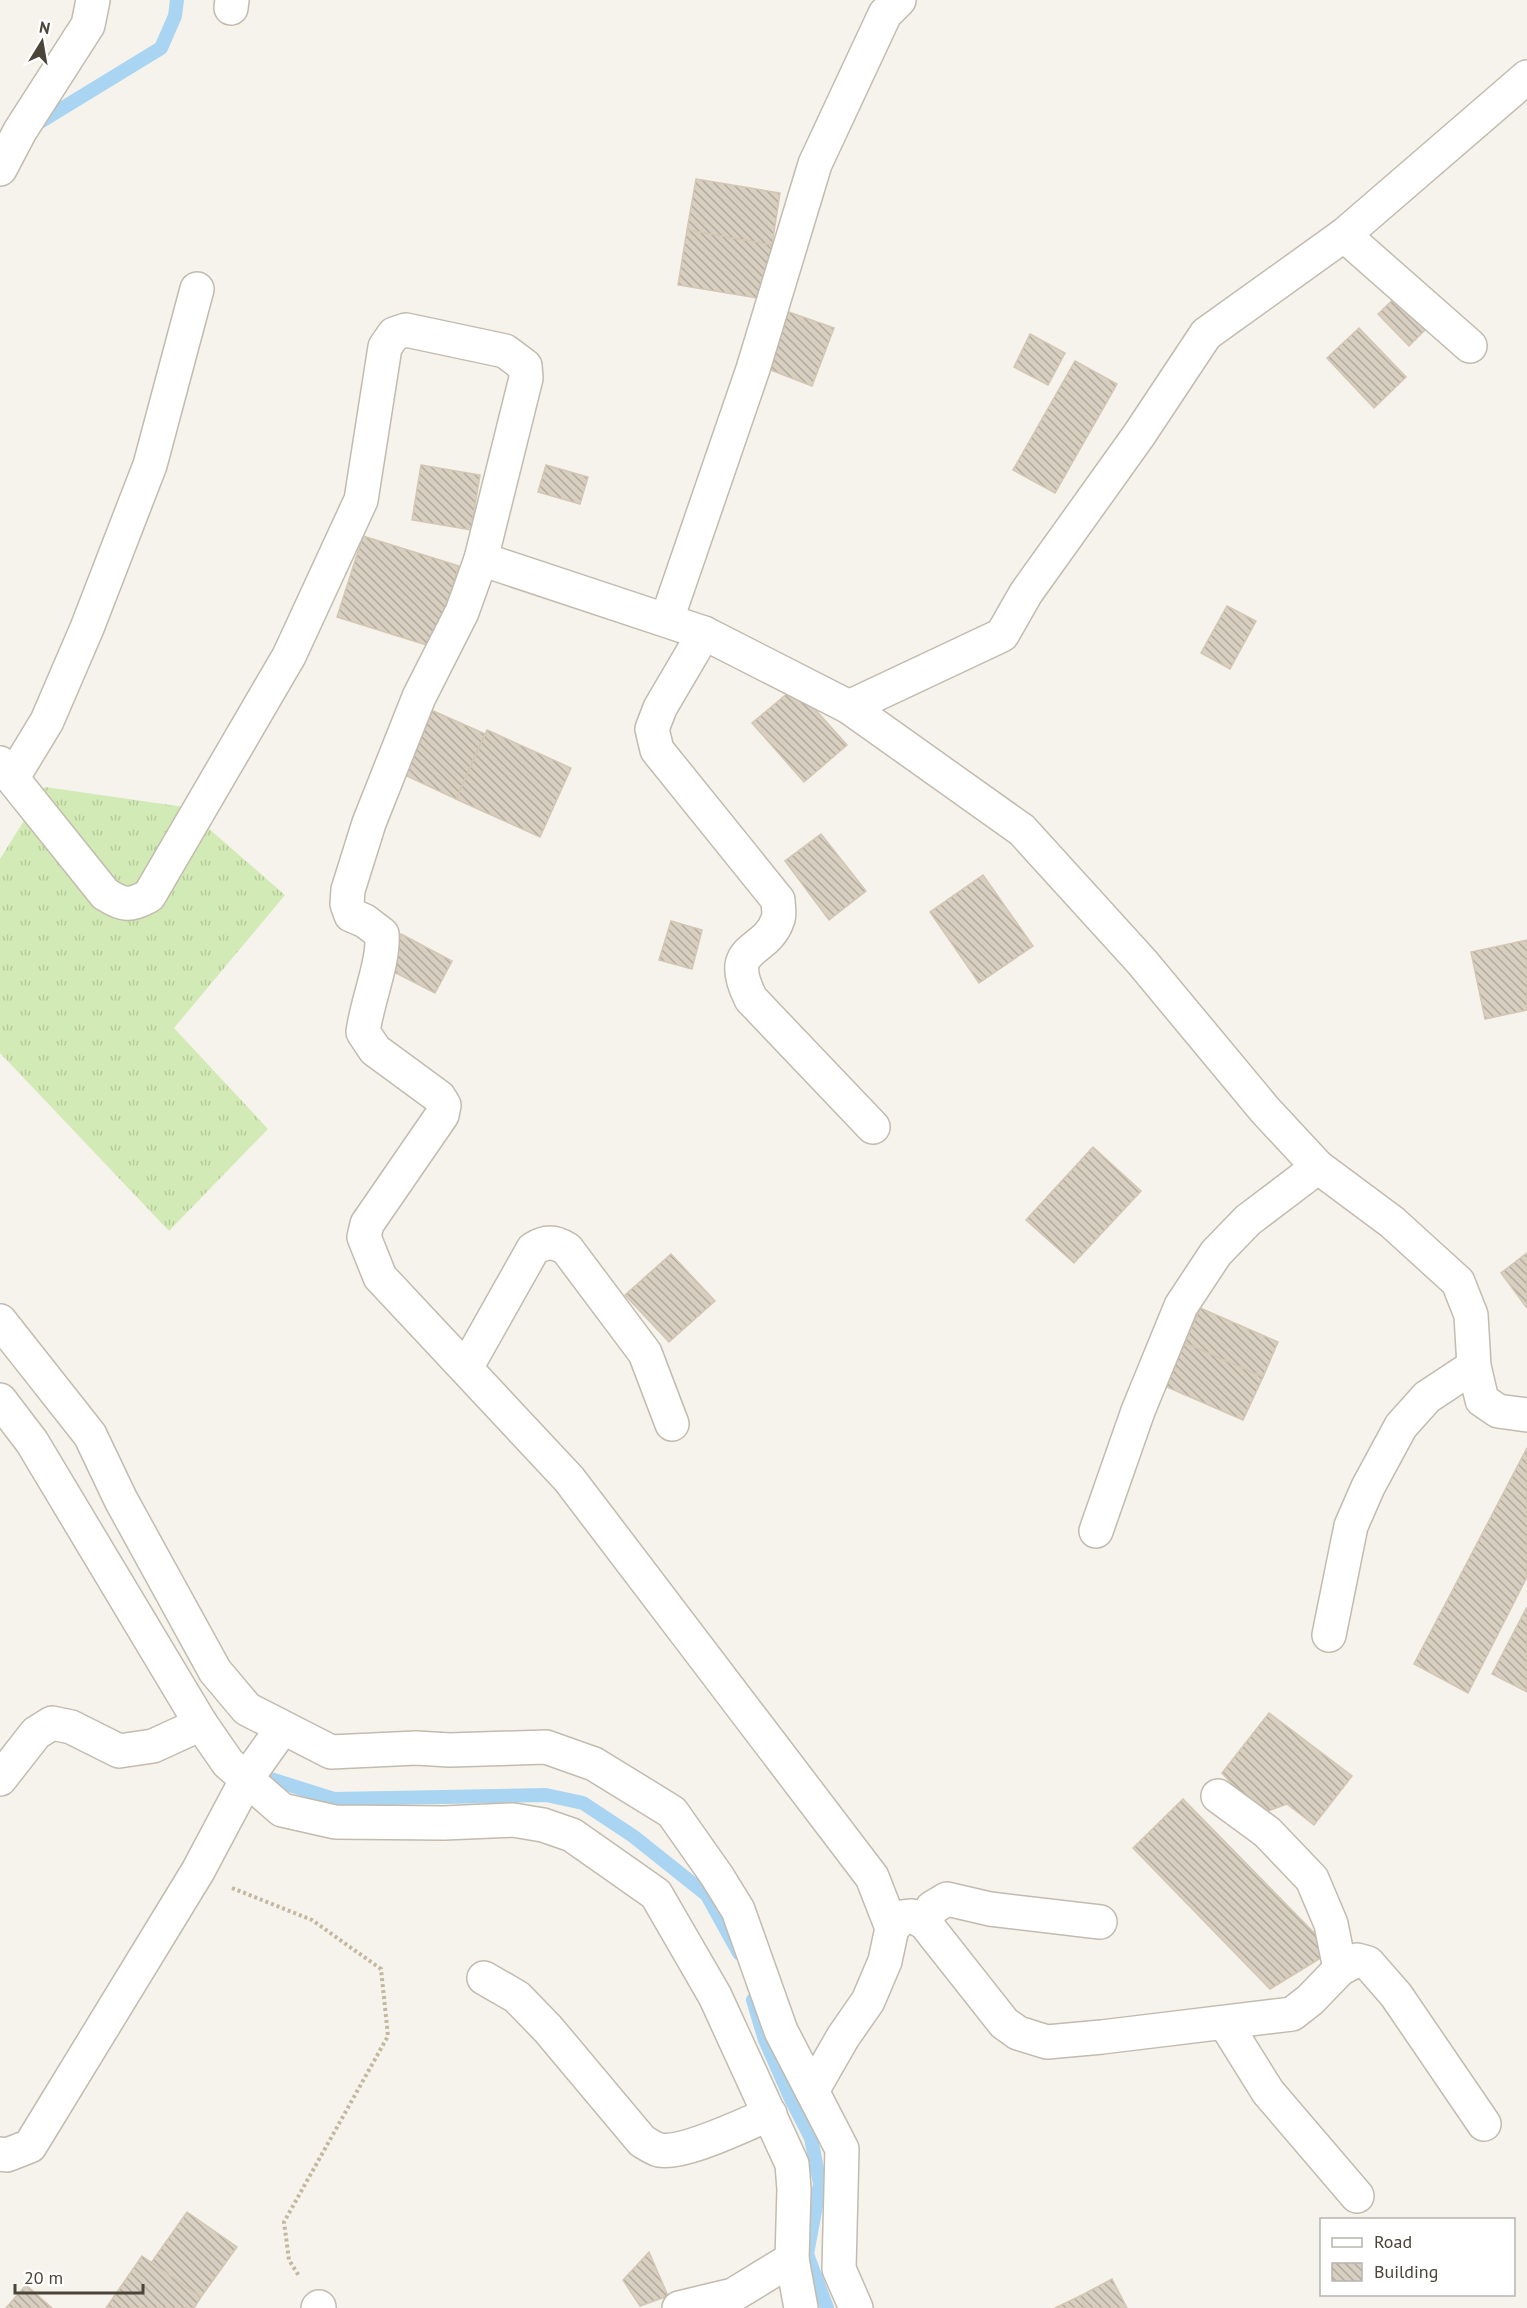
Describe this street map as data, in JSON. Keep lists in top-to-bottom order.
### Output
{
  "legend": ["Road", "Building"],
  "scale_bar": "20 m",
  "north": "top"
}
